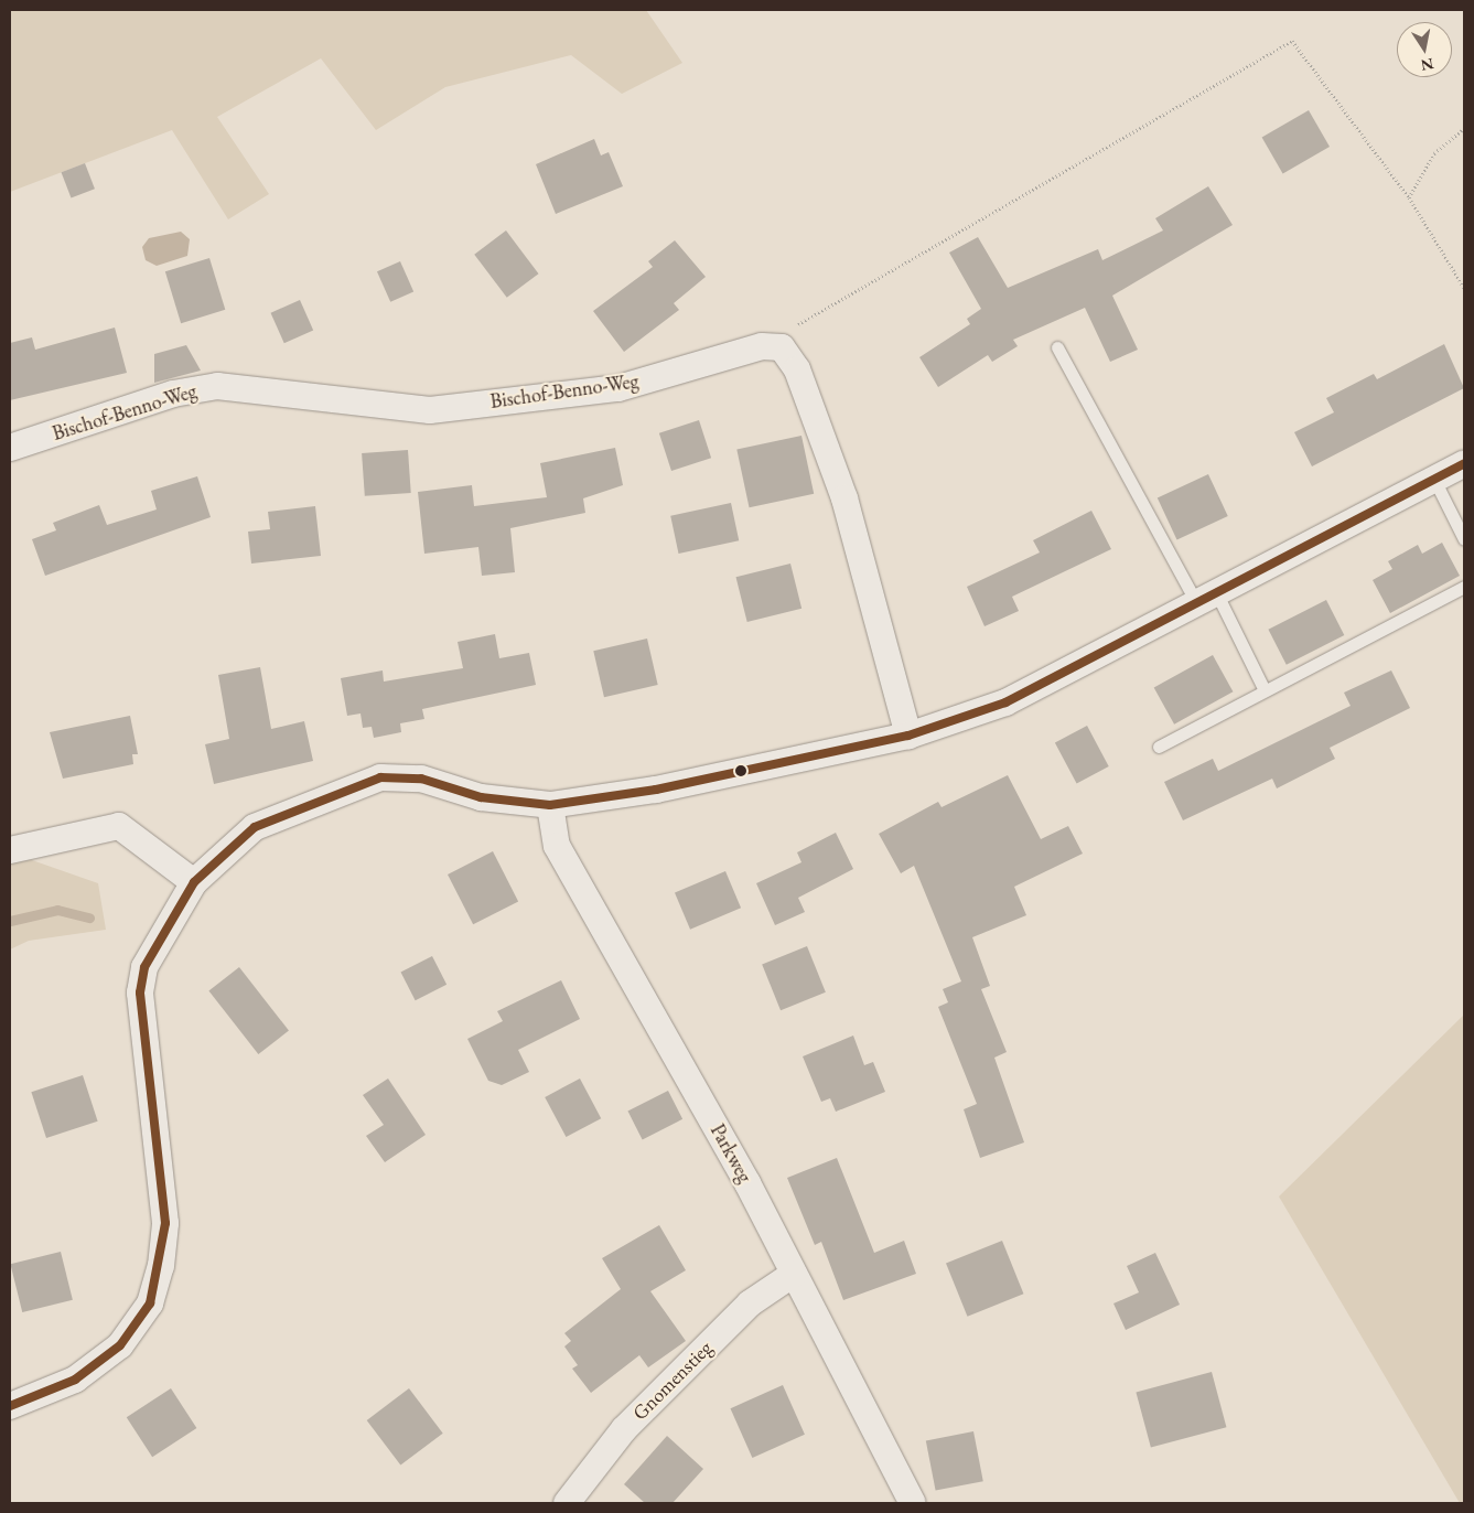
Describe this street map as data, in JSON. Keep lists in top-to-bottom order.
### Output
{
  "streets": {
    "street": ["Bischof-Benno-Weg", "Parkweg", "Gnomenstieg"]
  },
  "crossings": [
    ["Parkweg", "Gnomenstieg"]
  ],
  "north": "bottom"
}
